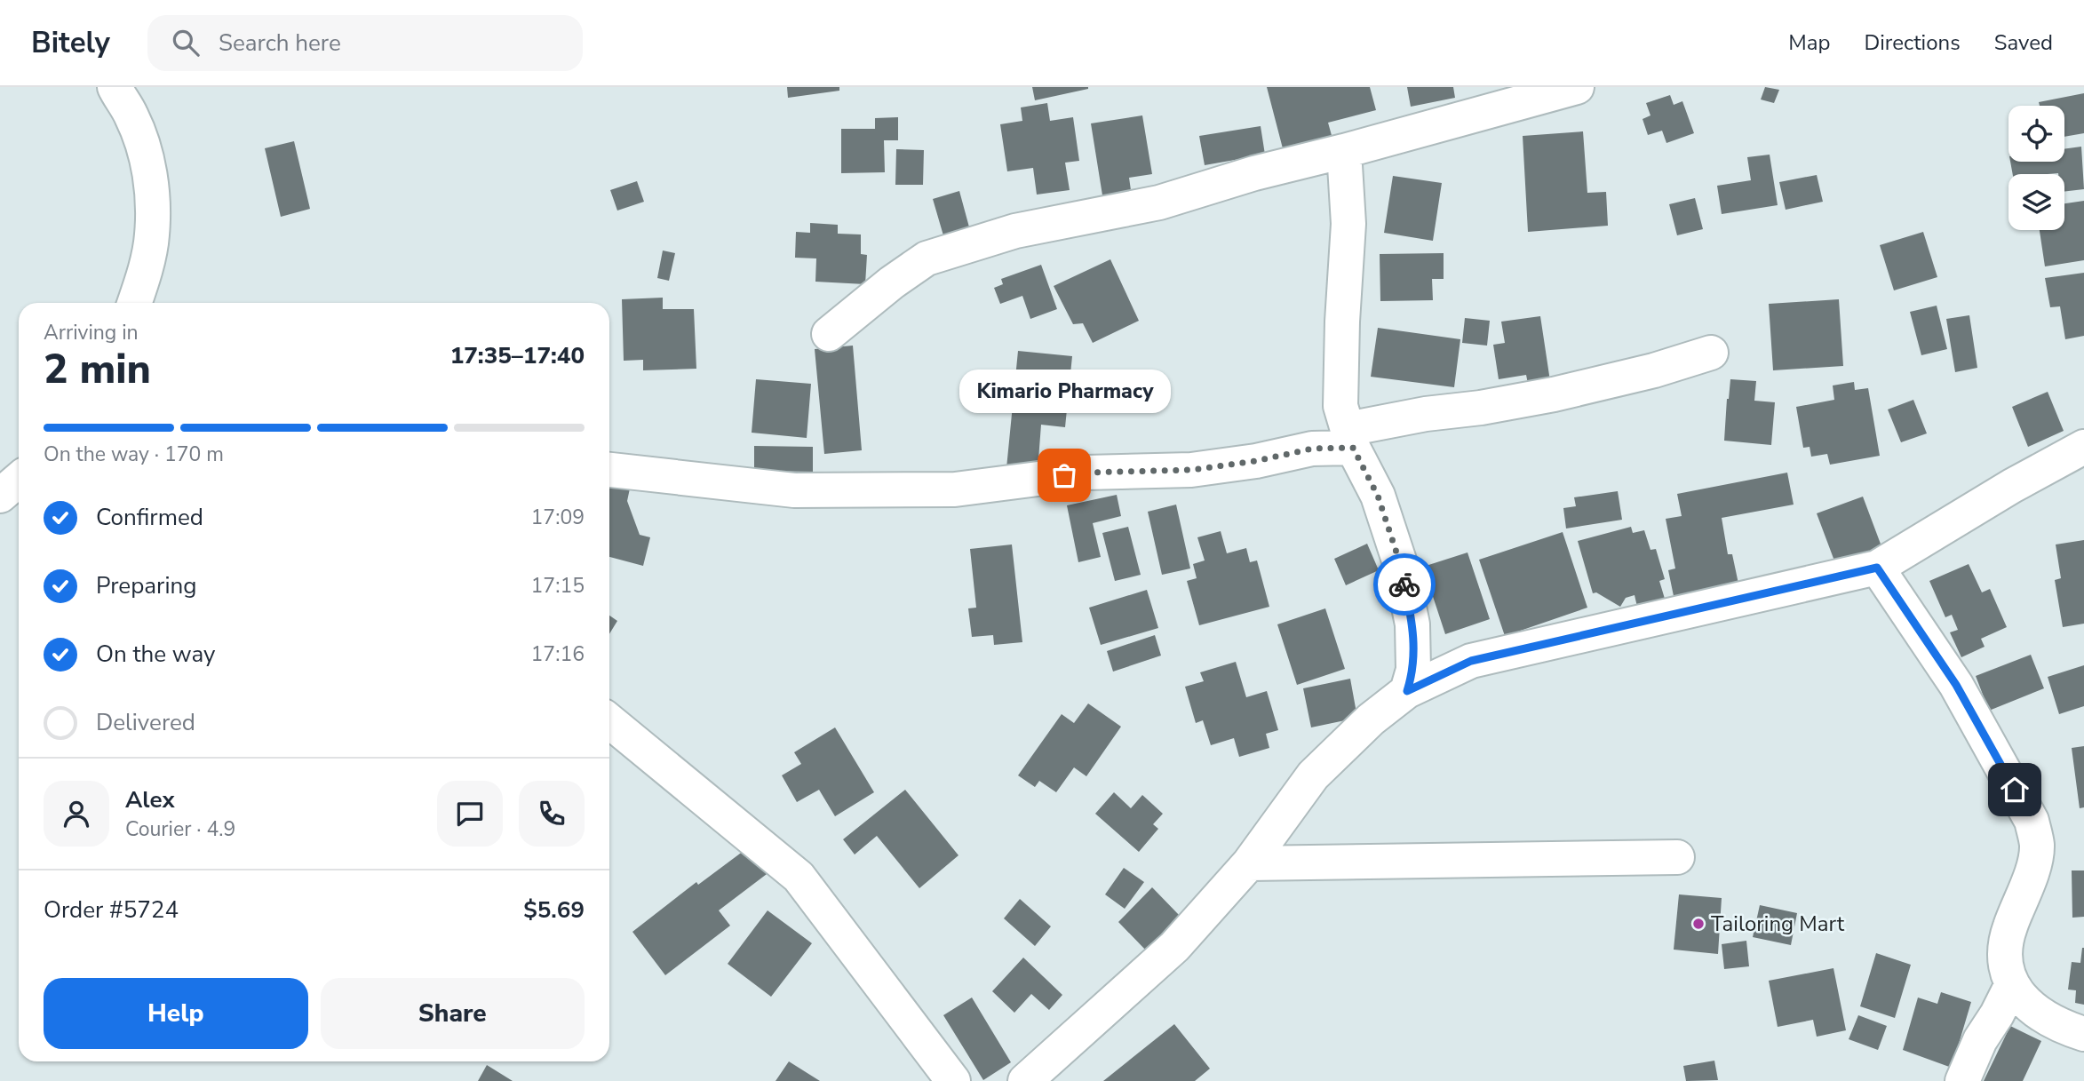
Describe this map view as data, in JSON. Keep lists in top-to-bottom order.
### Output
{
  "places": ["Kimario Pharmacy", "Tailoring Mart"],
  "page": {
    "header": "Bitely",
    "search": "Search here",
    "nav": ["Map", "Directions", "Saved"],
    "heading": ["2 min", "Arriving in", "17:35–17:40"],
    "panel": [
      "Alex",
      "Courier · 4.9",
      "Order #5724",
      "$5.69"
    ],
    "bubble": "Kimario Pharmacy",
    "bar": "On the way · 170 m",
    "list": [
      ["Confirmed", "17:09"],
      ["Preparing", "17:15"],
      ["On the way", "17:16"],
      "Delivered"
    ],
    "buttons": ["Help", "Share"]
  }
}
